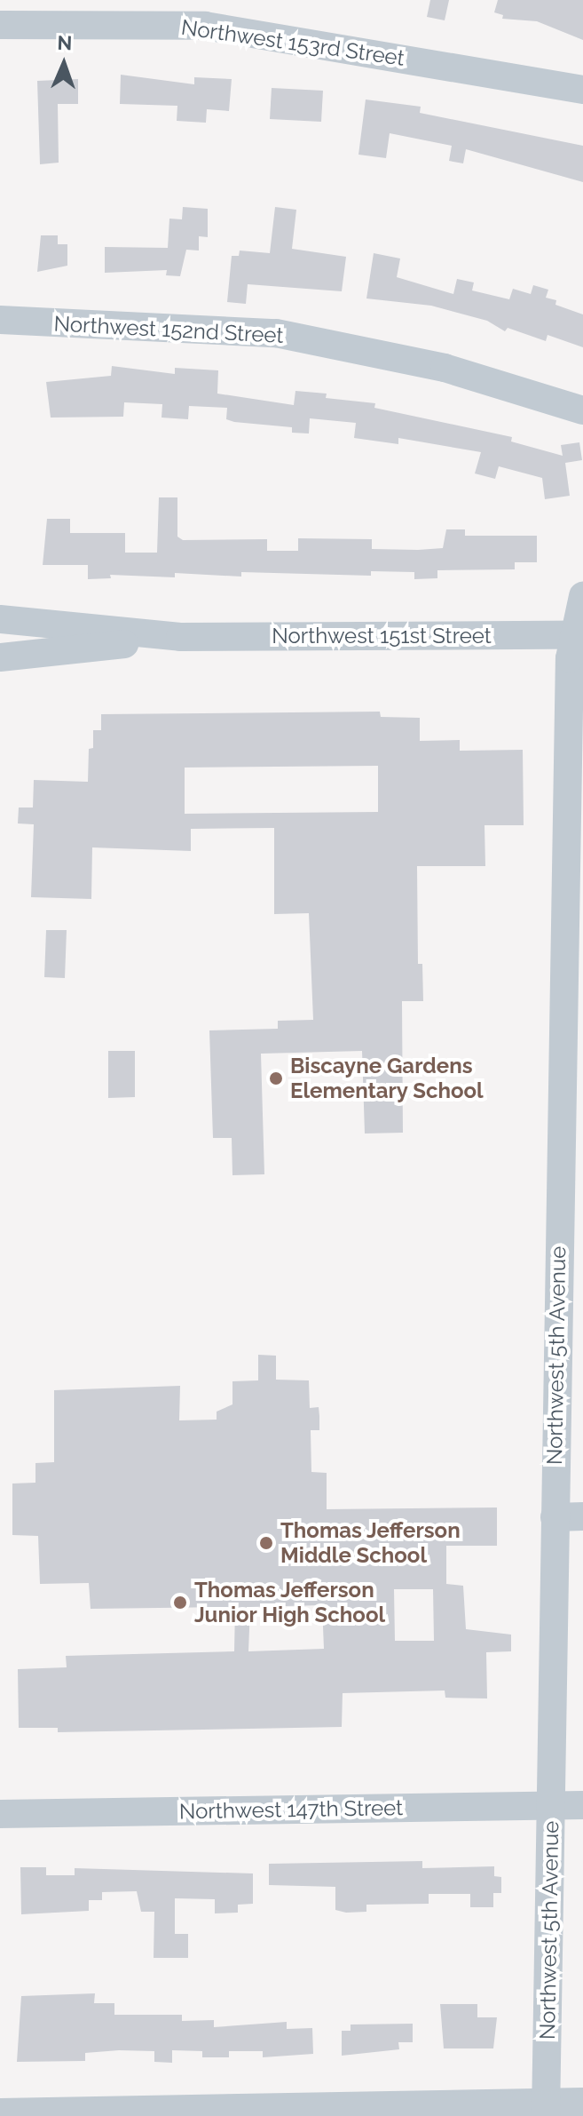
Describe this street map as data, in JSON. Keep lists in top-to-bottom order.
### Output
{
  "streets": {
    "street": [
      "Northwest 153rd Street",
      "Northwest 152nd Street",
      "Northwest 151st Street",
      "Northwest 5th Avenue",
      "Northwest 147th Street"
    ]
  },
  "crossings": [
    ["Northwest 151st Street", "Northwest 5th Avenue"],
    ["Northwest 5th Avenue", "Northwest 147th Street"]
  ],
  "places": ["Biscayne Gardens Elementary School", "Thomas Jefferson Middle School", "Thomas Jefferson Junior High School"],
  "north": "top"
}
